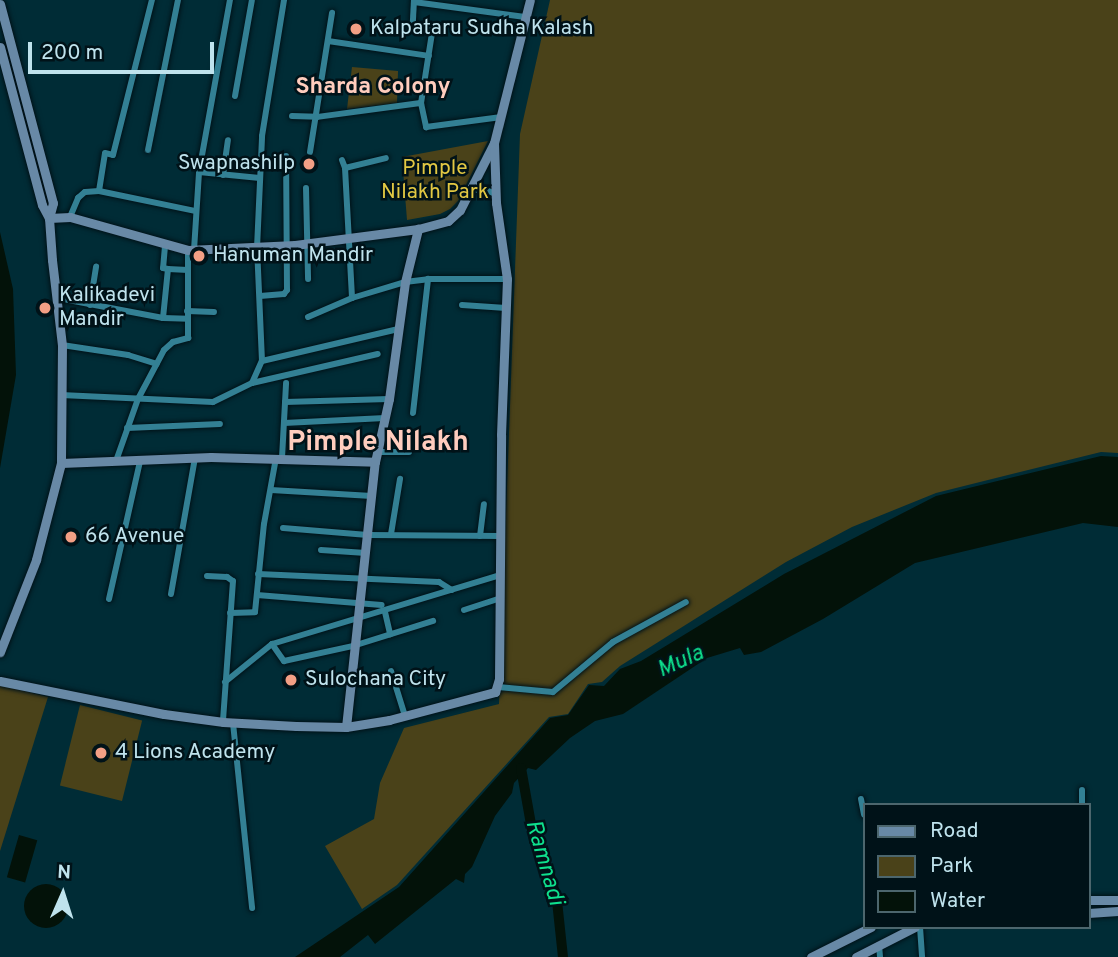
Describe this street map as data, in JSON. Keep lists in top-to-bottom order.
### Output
{
  "districts": ["Sharda Colony", "Pimple Nilakh"],
  "water": ["Mula", "Ramnadi"],
  "parks": ["Pimple Nilakh Park"],
  "places": [
    "Kalpataru Sudha Kalash",
    "Swapnashilp",
    "Hanuman Mandir",
    "Kalikadevi Mandir",
    "66 Avenue",
    "Sulochana City",
    "4 Lions Academy"
  ],
  "legend": ["Road", "Park", "Water"],
  "scale_bar": "200 m",
  "north": "top"
}
